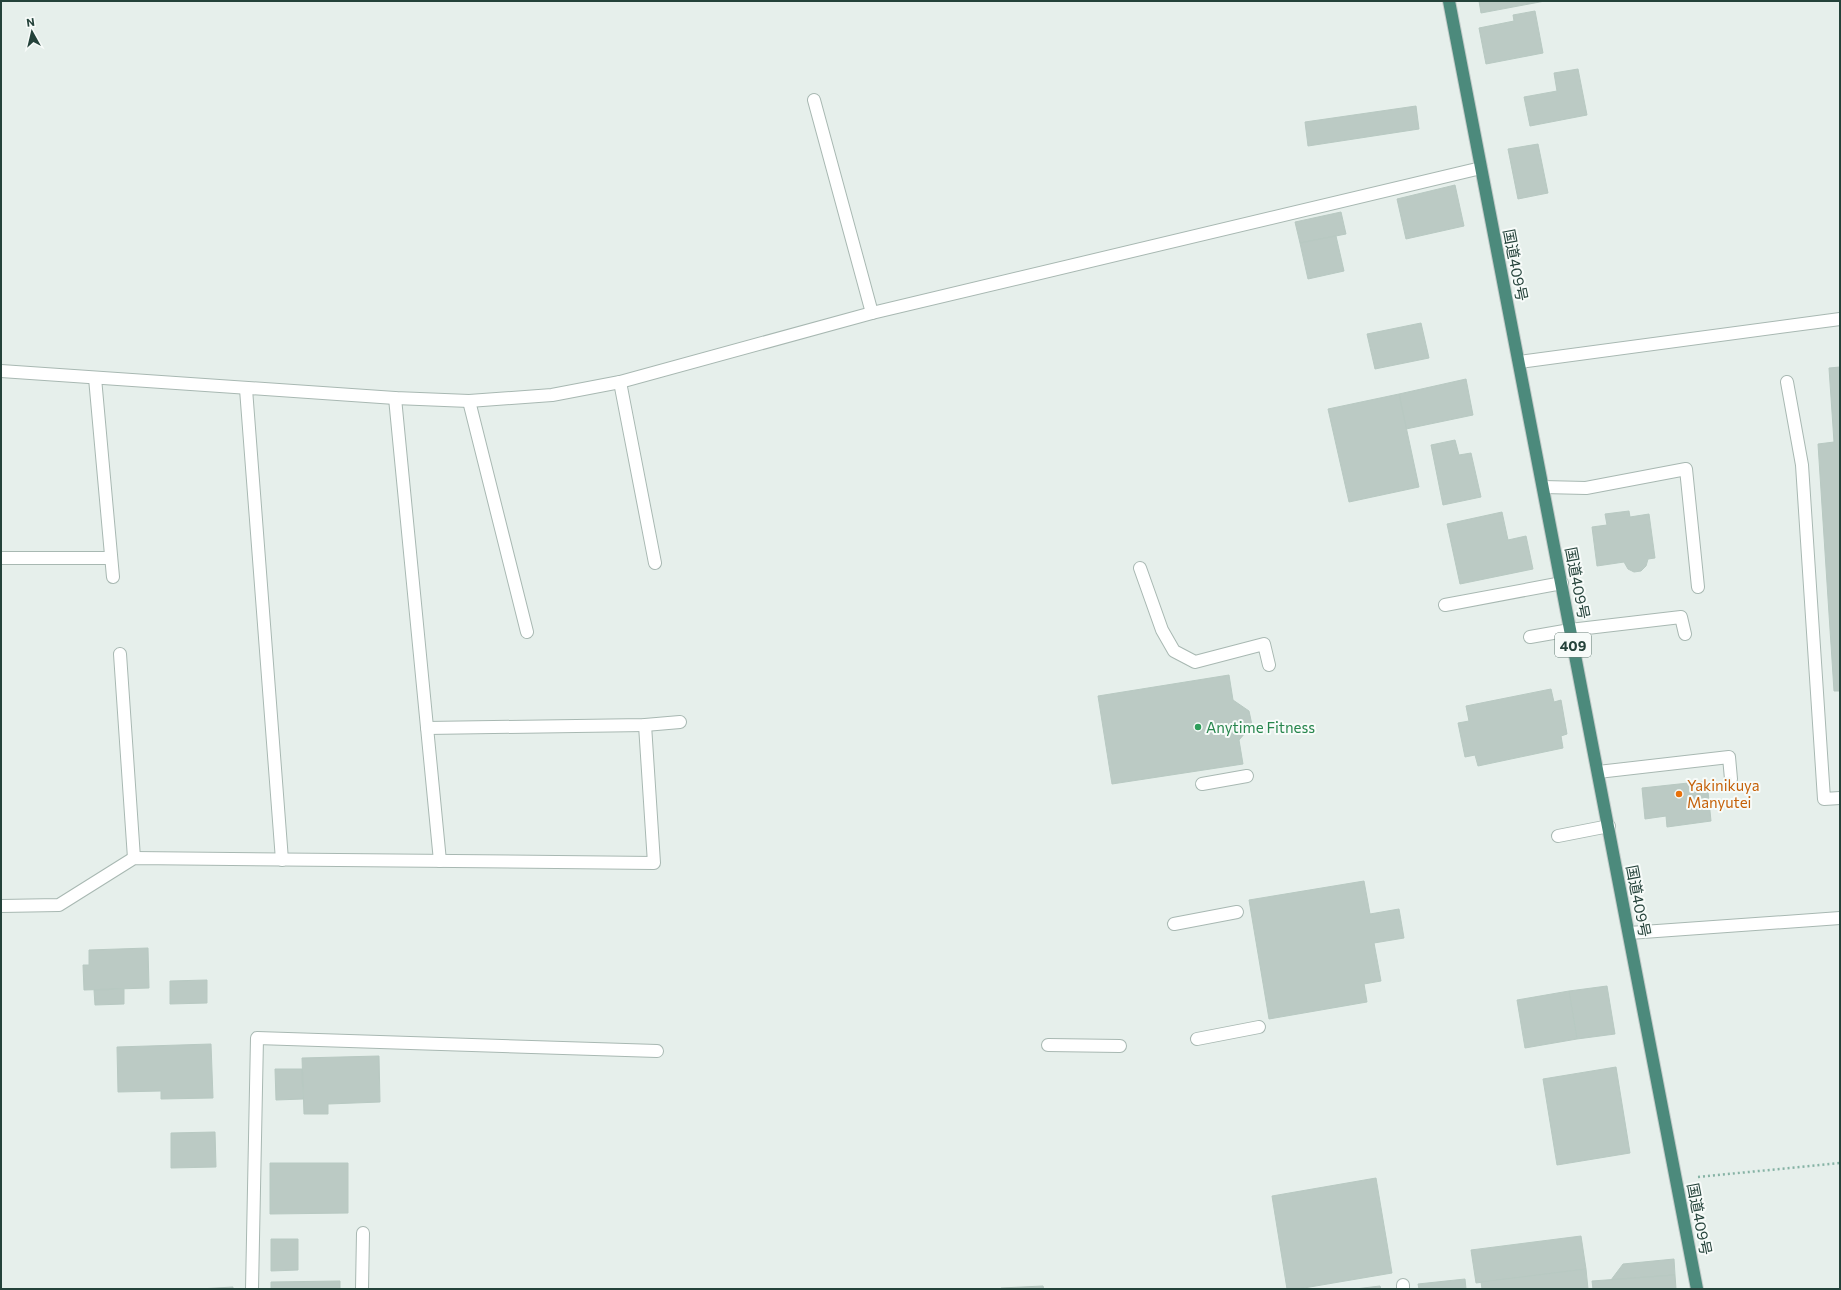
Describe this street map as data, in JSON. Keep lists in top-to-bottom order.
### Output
{
  "streets": {
    "highway": ["国道409号", "409"]
  },
  "places": ["Anytime Fitness", "Yakinikuya Manyutei"],
  "north": "top"
}
